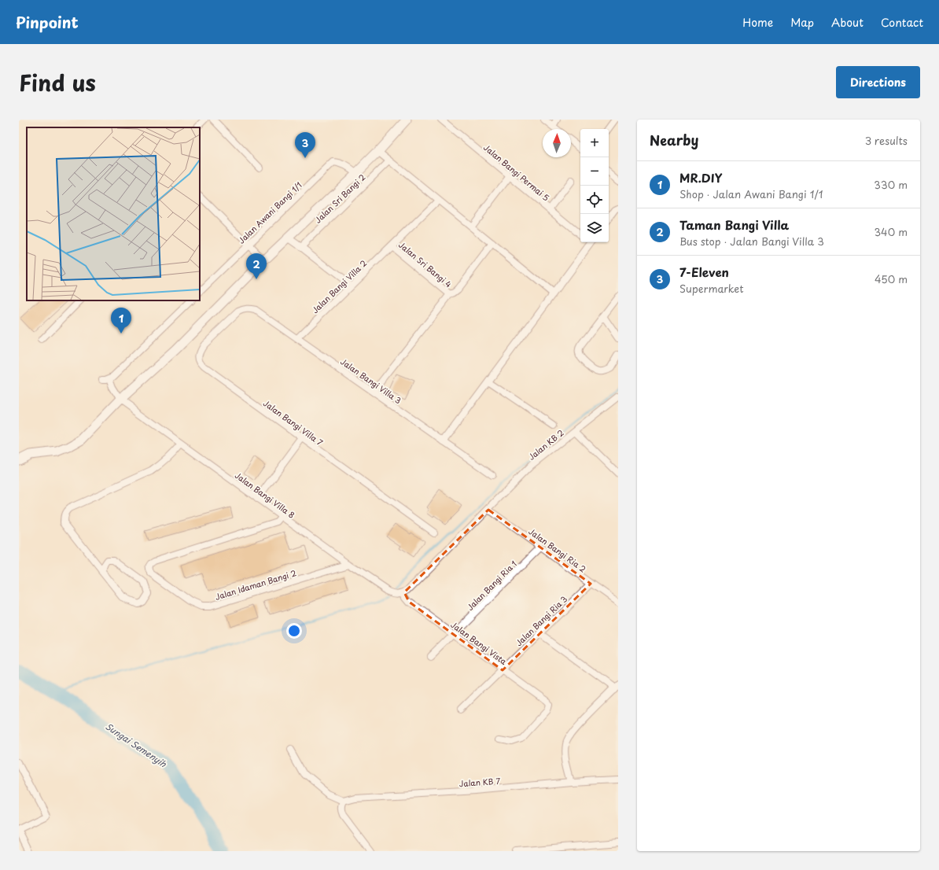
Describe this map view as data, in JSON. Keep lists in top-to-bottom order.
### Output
{
  "streets": {
    "street": [
      "Jalan Bangi Permai 5",
      "Jalan Sri Bangi 2",
      "Jalan Awani Bangi 1/1",
      "Jalan Sri Bangi 4",
      "Jalan Bangi Villa 2",
      "Jalan Bangi Villa 3",
      "Jalan Bangi Villa 7",
      "Jalan KB 2",
      "Jalan Bangi Villa 8",
      "Jalan Bangi Ria 2",
      "Jalan Idaman Bangi 2",
      "Jalan Bangi Ria 1",
      "Jalan Bangi Ria 3",
      "Jalan Bangi Vista",
      "Jalan KB 7"
    ]
  },
  "crossings": [
    ["Jalan Sri Bangi 4", "Jalan Bangi Villa 2"],
    ["Jalan Bangi Villa 2", "Jalan Bangi Villa 3"],
    ["Jalan Bangi Villa 3", "Jalan Bangi Villa 7"],
    ["Jalan KB 2", "Jalan Bangi Villa 8"],
    ["Jalan KB 2", "Jalan Bangi Ria 2"],
    ["Jalan KB 2", "Jalan Bangi Vista"],
    ["Jalan Bangi Villa 8", "Jalan Idaman Bangi 2"],
    ["Jalan Bangi Villa 8", "Jalan Bangi Vista"],
    ["Jalan Bangi Ria 2", "Jalan Bangi Ria 1"],
    ["Jalan Bangi Ria 2", "Jalan Bangi Ria 3"],
    ["Jalan Bangi Ria 1", "Jalan Bangi Vista"],
    ["Jalan Bangi Ria 3", "Jalan Bangi Vista"]
  ],
  "water": ["Sungai Semenyih"],
  "north": "top",
  "page": {
    "header": "Pinpoint",
    "nav": [
      "Home",
      "Map",
      "About",
      "Contact"
    ],
    "title": "Find us",
    "buttons": "Directions",
    "heading": ["Nearby", "3 results"],
    "map_buttons": ["+", "−"],
    "pins": ["3", "2", "1"],
    "list": [
      {
        "mark": "1",
        "name": "MR.DIY",
        "note": "Shop · Jalan Awani Bangi 1/1",
        "value": "330 m"
      },
      {
        "mark": "2",
        "name": "Taman Bangi Villa",
        "note": "Bus stop · Jalan Bangi Villa 3",
        "value": "340 m"
      },
      {
        "mark": "3",
        "name": "7-Eleven",
        "note": "Supermarket",
        "value": "450 m"
      }
    ]
  }
}
